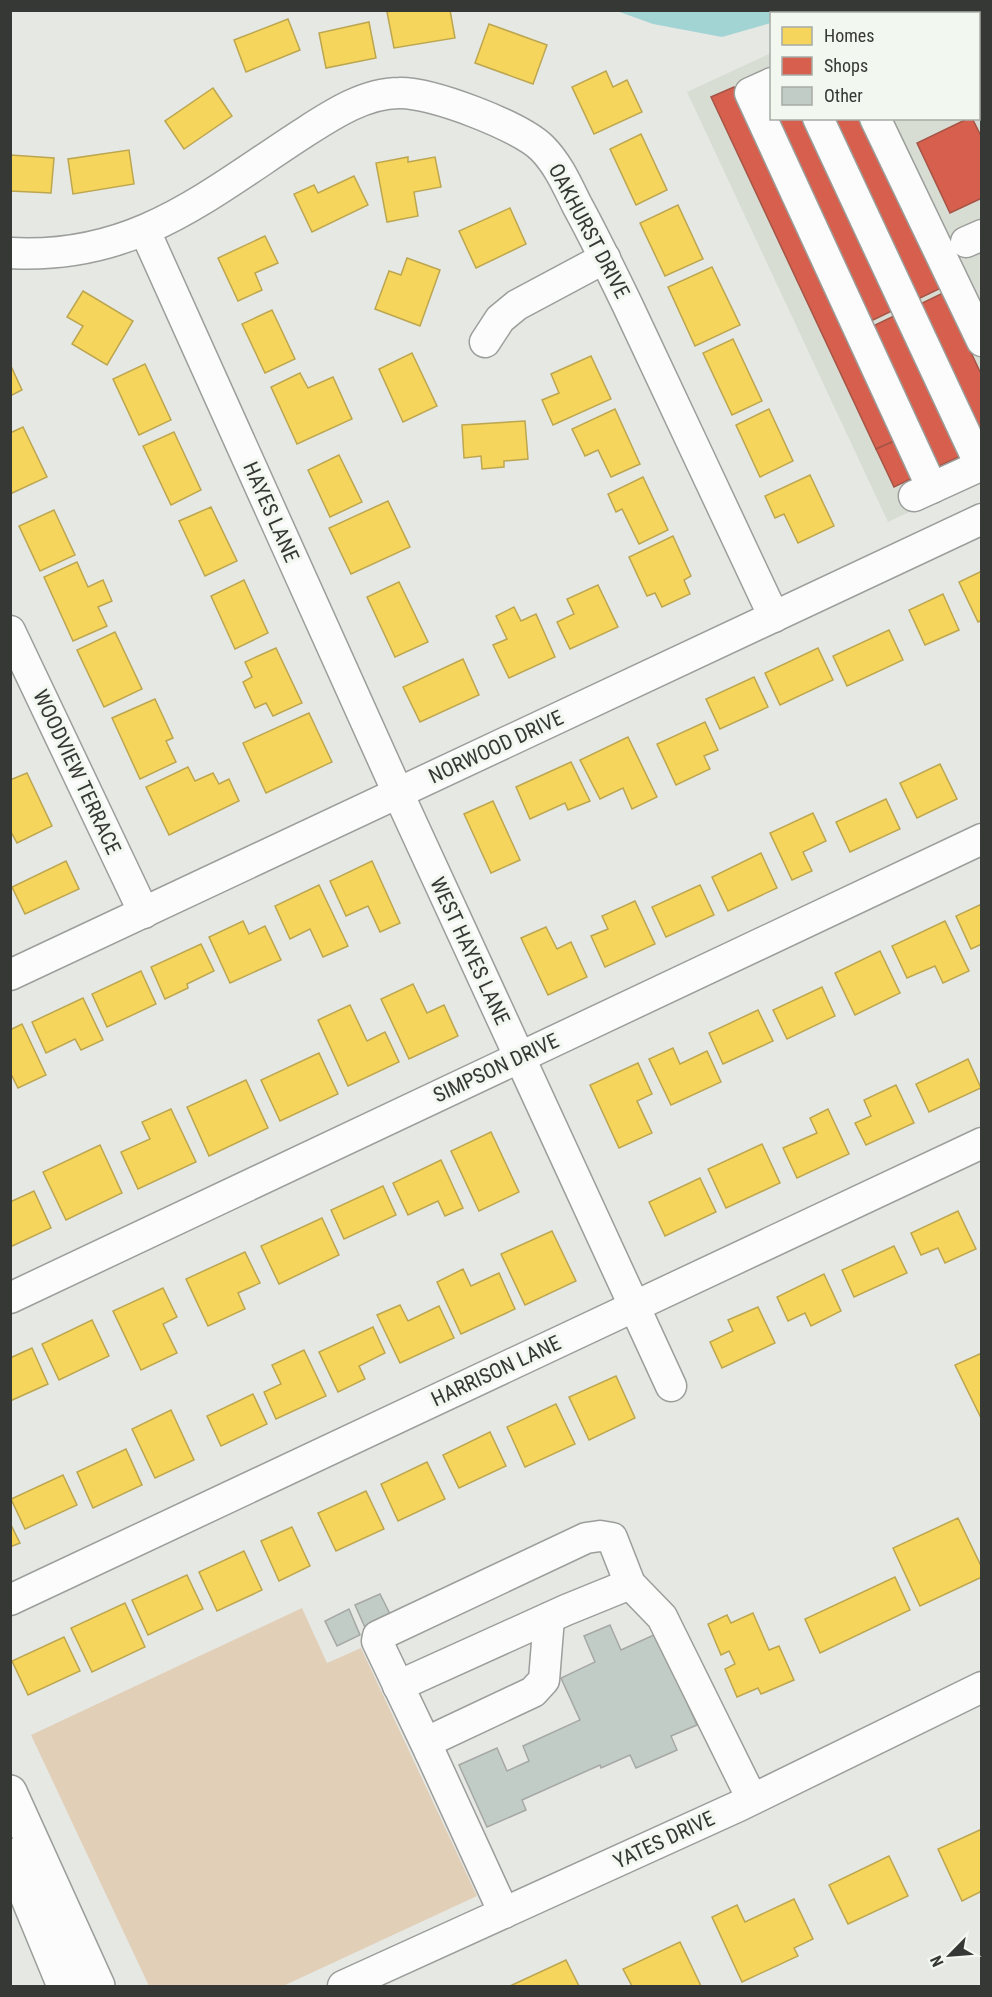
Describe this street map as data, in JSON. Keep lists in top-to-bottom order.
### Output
{
  "streets": {
    "street": [
      "OAKHURST DRIVE",
      "HAYES LANE",
      "NORWOOD DRIVE",
      "WOODVIEW TERRACE",
      "WEST HAYES LANE",
      "SIMPSON DRIVE",
      "HARRISON LANE",
      "YATES DRIVE"
    ]
  },
  "crossings": [
    ["OAKHURST DRIVE", "HAYES LANE"],
    ["OAKHURST DRIVE", "NORWOOD DRIVE"],
    ["HAYES LANE", "NORWOOD DRIVE"],
    ["HAYES LANE", "WEST HAYES LANE"],
    ["NORWOOD DRIVE", "WOODVIEW TERRACE"],
    ["NORWOOD DRIVE", "WEST HAYES LANE"],
    ["WEST HAYES LANE", "SIMPSON DRIVE"],
    ["WEST HAYES LANE", "HARRISON LANE"]
  ],
  "legend": ["Homes", "Shops", "Other"],
  "north": "bottom left"
}
